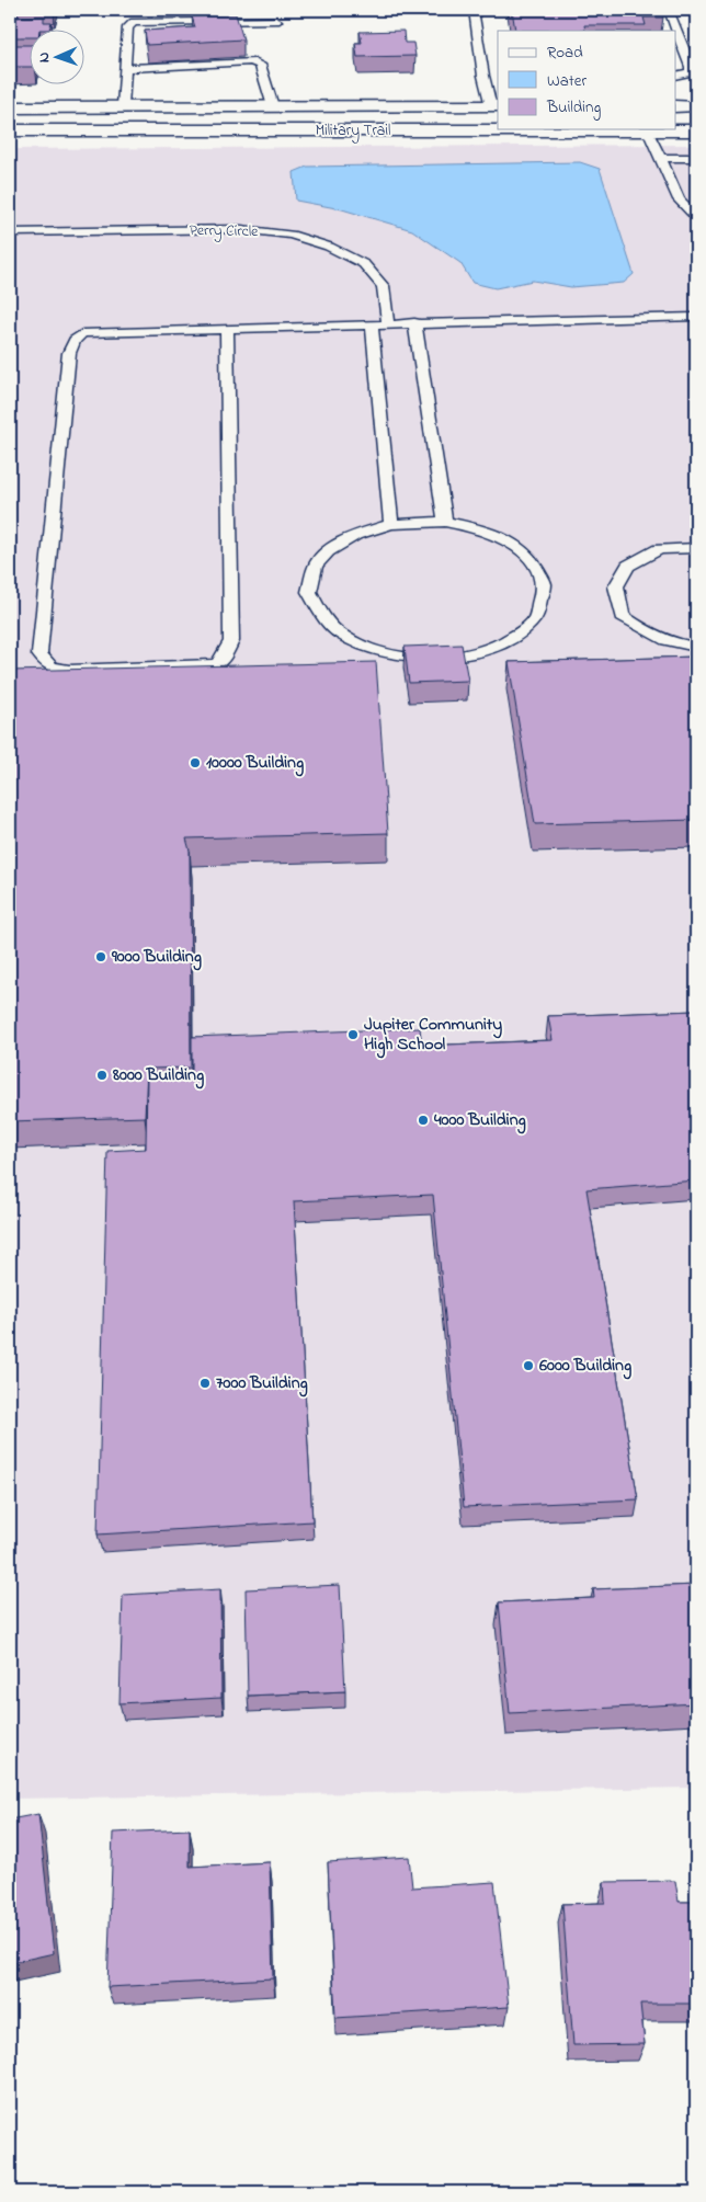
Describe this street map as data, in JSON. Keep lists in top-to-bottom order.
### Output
{
  "streets": {
    "main road": ["Military Trail"],
    "lane": ["Perry Circle"]
  },
  "places": [
    "10000 Building",
    "9000 Building",
    "Jupiter Community High School",
    "8000 Building",
    "4000 Building",
    "6000 Building",
    "7000 Building"
  ],
  "legend": ["Road", "Water", "Building"],
  "north": "left"
}
